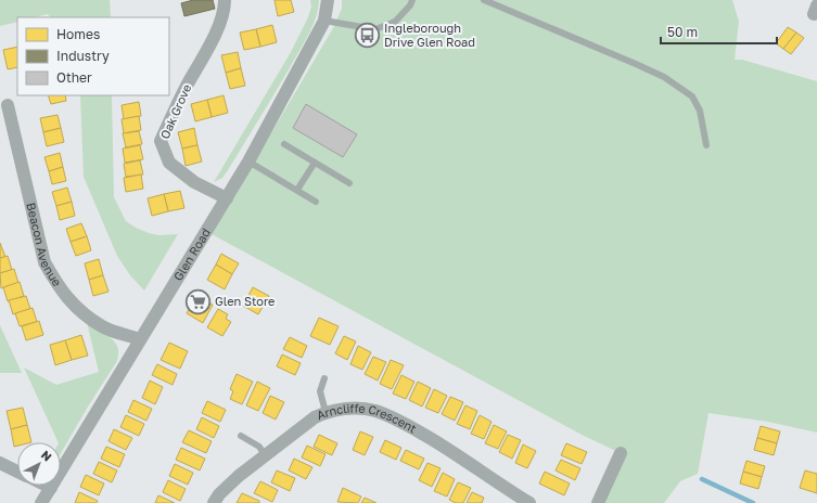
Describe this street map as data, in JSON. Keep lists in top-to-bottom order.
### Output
{
  "streets": {
    "street": [
      "Oak Grove",
      "Beacon Avenue",
      "Glen Road",
      "Arncliffe Crescent"
    ]
  },
  "crossings": [
    ["Oak Grove", "Glen Road"],
    ["Beacon Avenue", "Glen Road"]
  ],
  "places": {
    "bus stop": ["Ingleborough Drive Glen Road"],
    "supermarket": ["Glen Store"]
  },
  "legend": ["Homes", "Industry", "Other"],
  "scale_bar": "50 m",
  "north": "top right"
}
